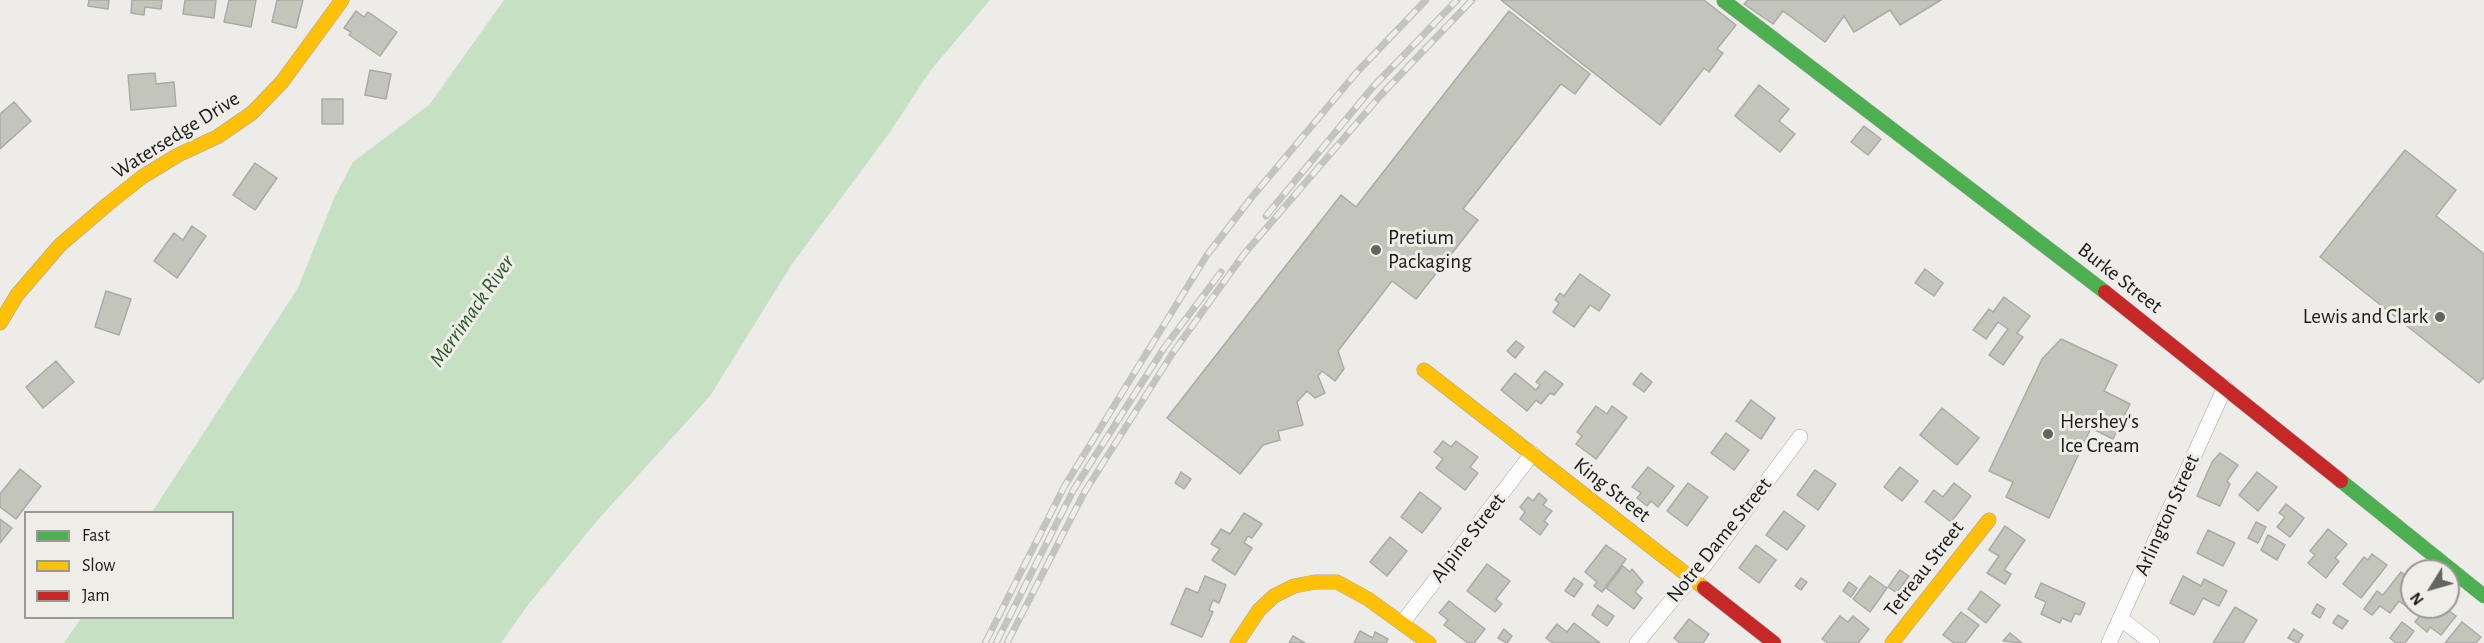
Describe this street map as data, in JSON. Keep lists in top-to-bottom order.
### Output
{
  "streets": {
    "street": [
      "Watersedge Drive",
      "Burke Street",
      "King Street",
      "Arlington Street",
      "Alpine Street",
      "Notre Dame Street",
      "Tetreau Street"
    ]
  },
  "crossings": [
    ["Burke Street", "Arlington Street"],
    ["King Street", "Alpine Street"],
    ["King Street", "Notre Dame Street"]
  ],
  "water": ["Merrimack River"],
  "places": ["Pretium Packaging", "Lewis and Clark", "Hershey's Ice Cream"],
  "legend": ["Fast", "Slow", "Jam"],
  "north": "bottom left"
}
